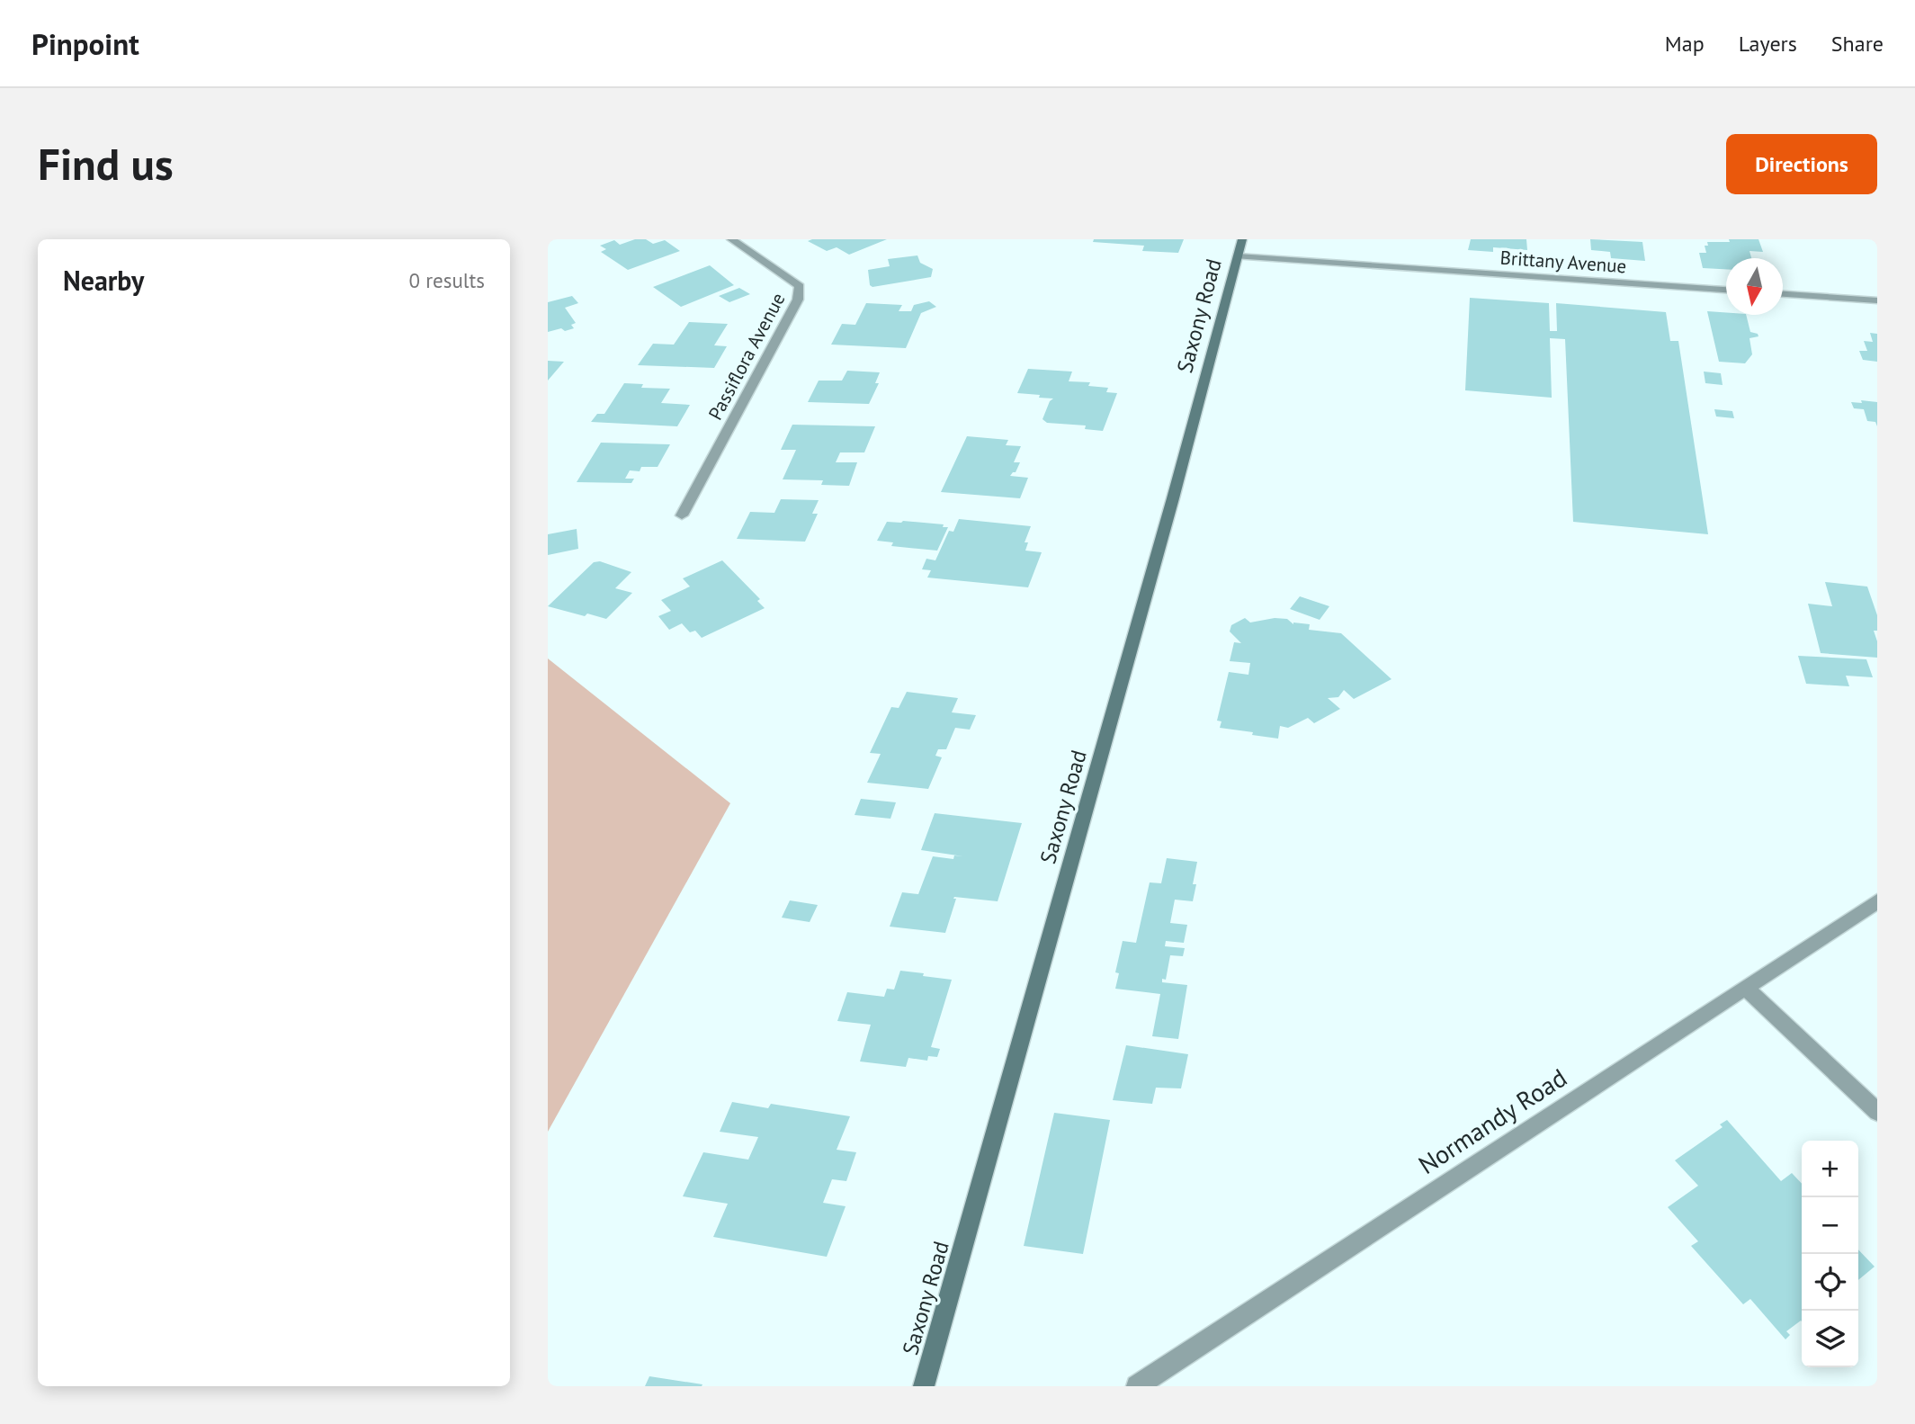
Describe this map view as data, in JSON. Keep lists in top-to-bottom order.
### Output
{
  "streets": {
    "main road": ["Saxony Road"],
    "street": ["Brittany Avenue", "Passiflora Avenue", "Normandy Road"]
  },
  "crossings": [
    ["Brittany Avenue", "Saxony Road"]
  ],
  "north": "bottom",
  "page": {
    "header": "Pinpoint",
    "nav": ["Map", "Layers", "Share"],
    "buttons": "Directions",
    "title": "Find us",
    "heading": ["Nearby", "0 results"],
    "map_buttons": ["+", "−"]
  }
}
